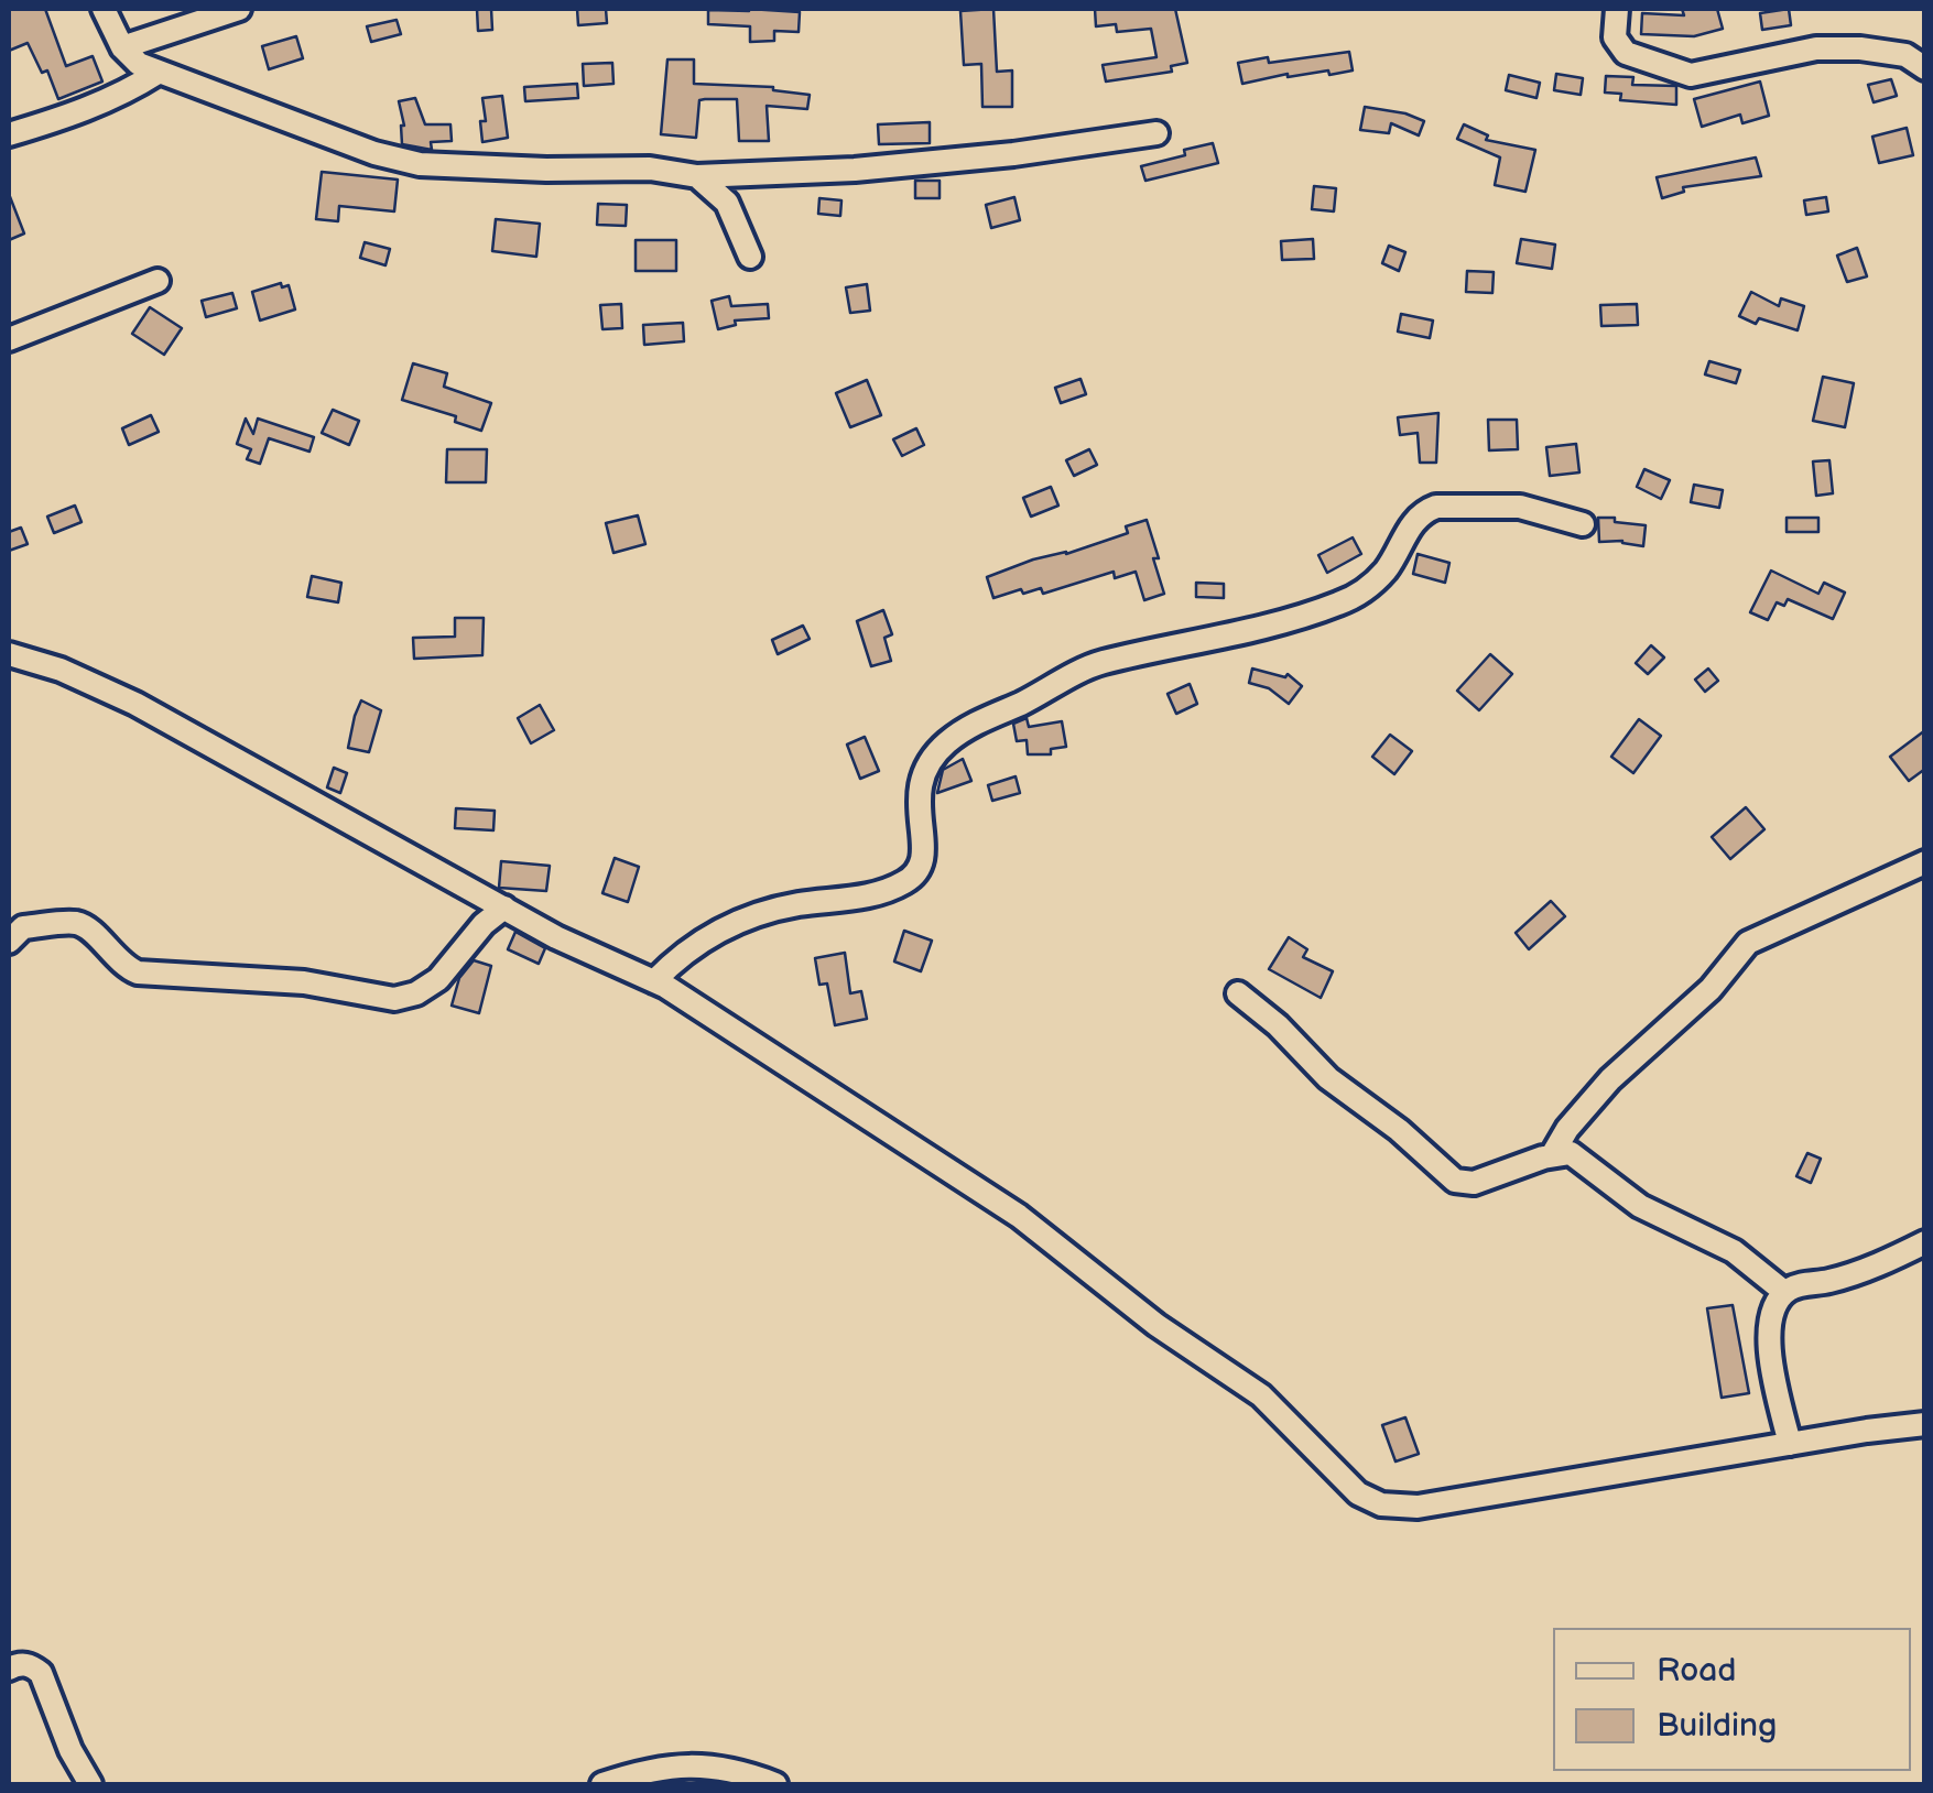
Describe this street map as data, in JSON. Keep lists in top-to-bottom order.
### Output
{
  "legend": ["Road", "Building"]
}
